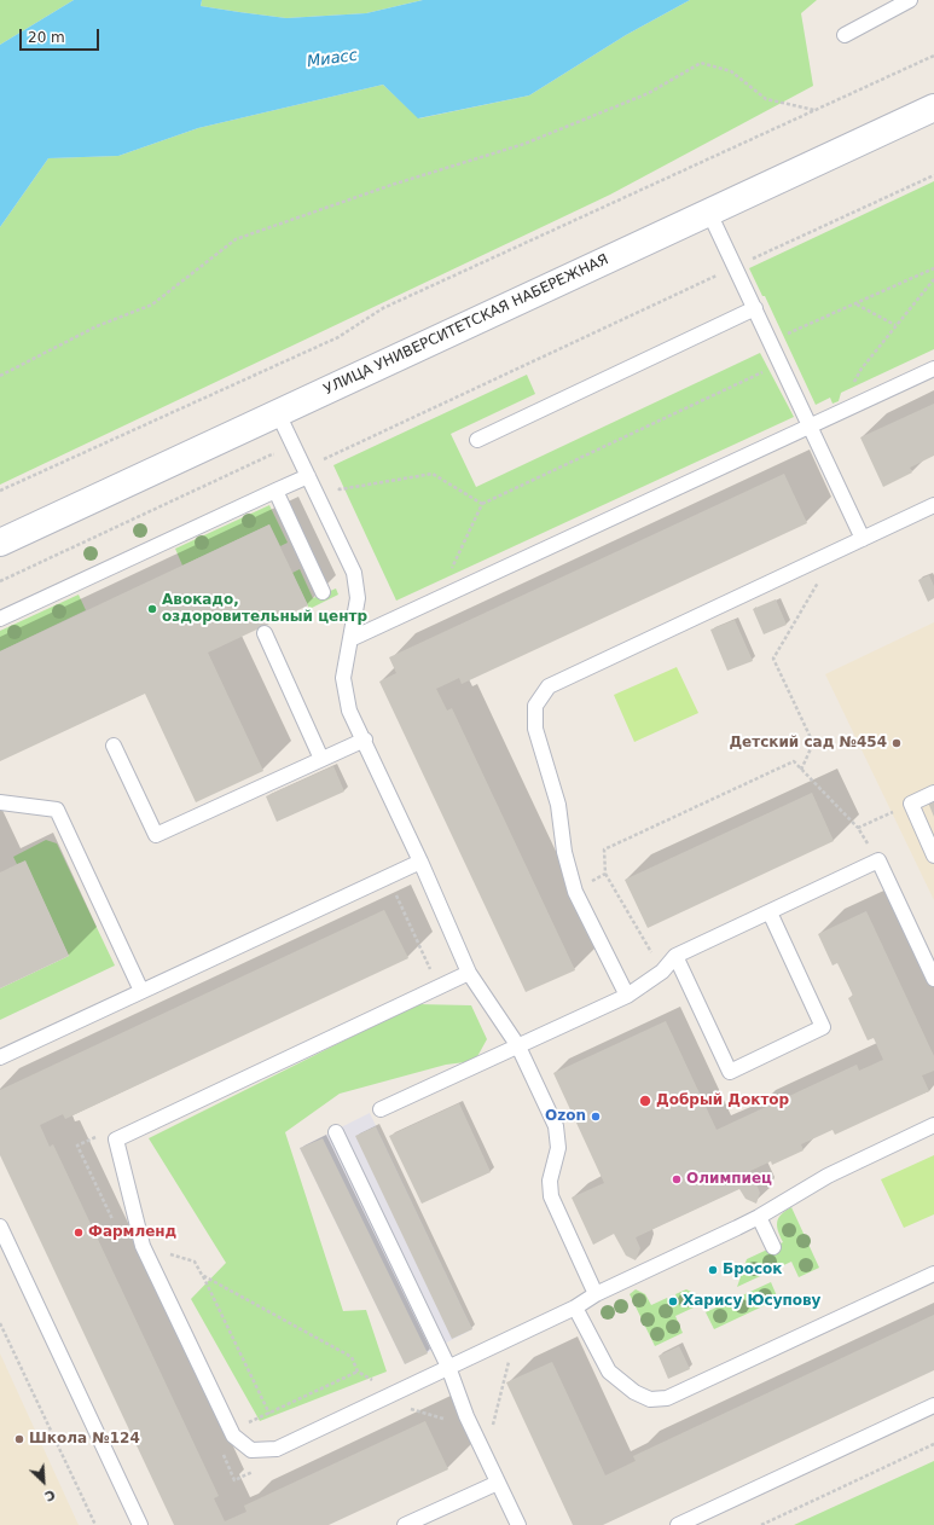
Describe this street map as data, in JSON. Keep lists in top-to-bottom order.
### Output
{
  "streets": {
    "main road": ["УЛИЦА УНИВЕРСИТЕТСКАЯ НАБЕРЕЖНАЯ"]
  },
  "water": ["Миасс"],
  "places": [
    "Авокадо, оздоровительный центр",
    "Детский сад №454",
    "Добрый Доктор",
    "Ozon",
    "Олимпиец",
    "Фармленд",
    "Бросок",
    "Харису Юсупову",
    "Школа №124"
  ],
  "scale_bar": "20 m",
  "north": "bottom right"
}
